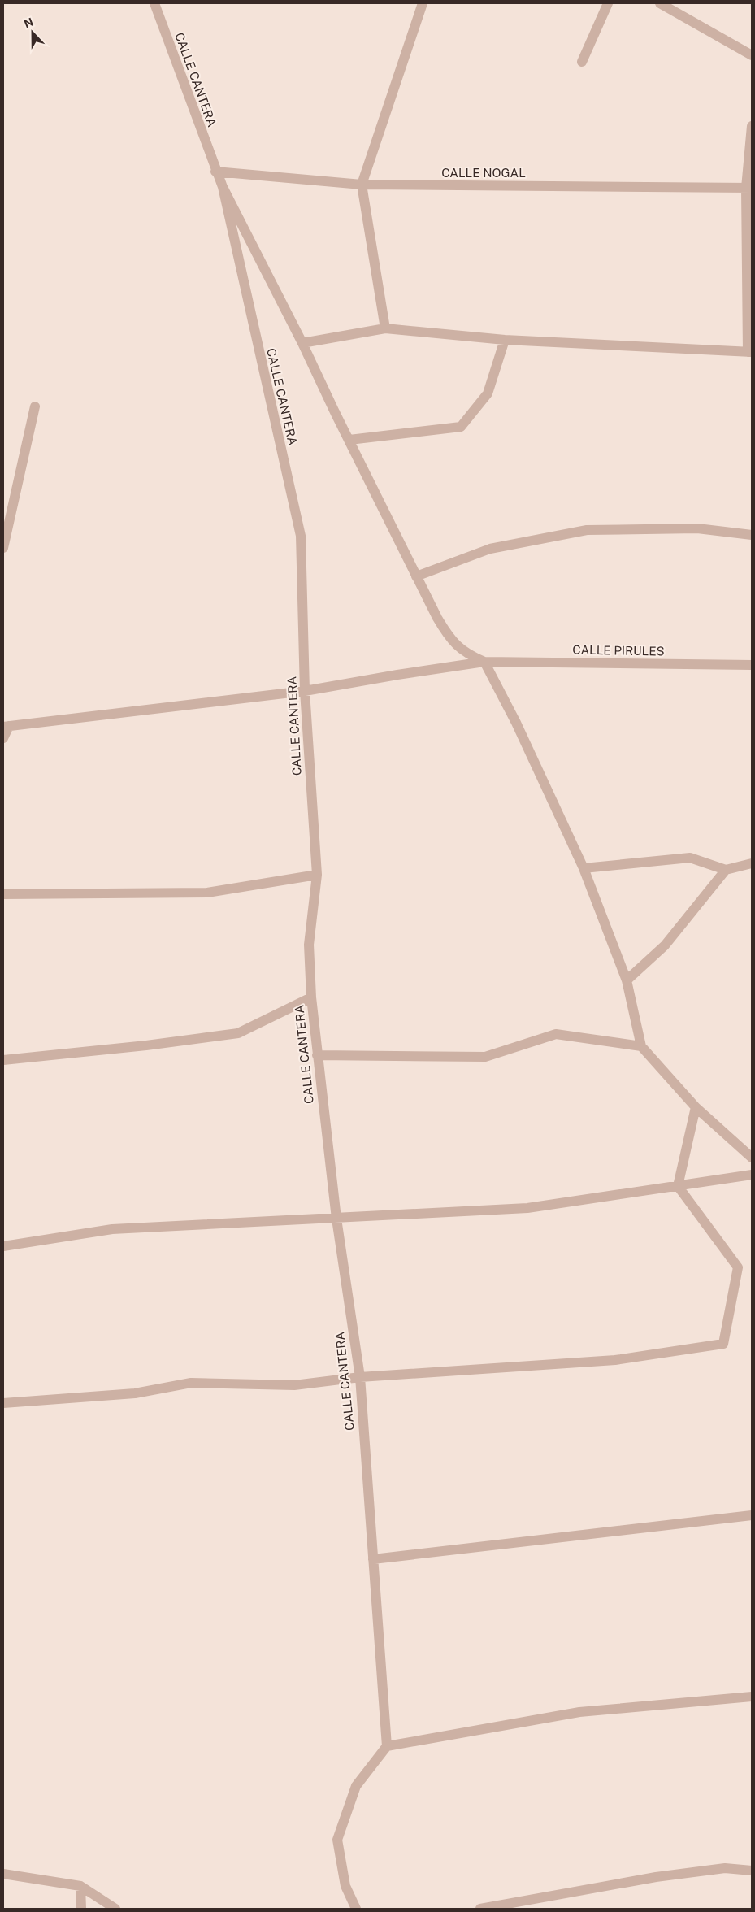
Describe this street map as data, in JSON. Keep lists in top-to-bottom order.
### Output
{
  "streets": {
    "street": ["CALLE CANTERA", "CALLE NOGAL", "CALLE PIRULES"]
  },
  "crossings": [
    ["CALLE CANTERA", "CALLE NOGAL"],
    ["CALLE CANTERA", "CALLE PIRULES"]
  ],
  "north": "top"
}
